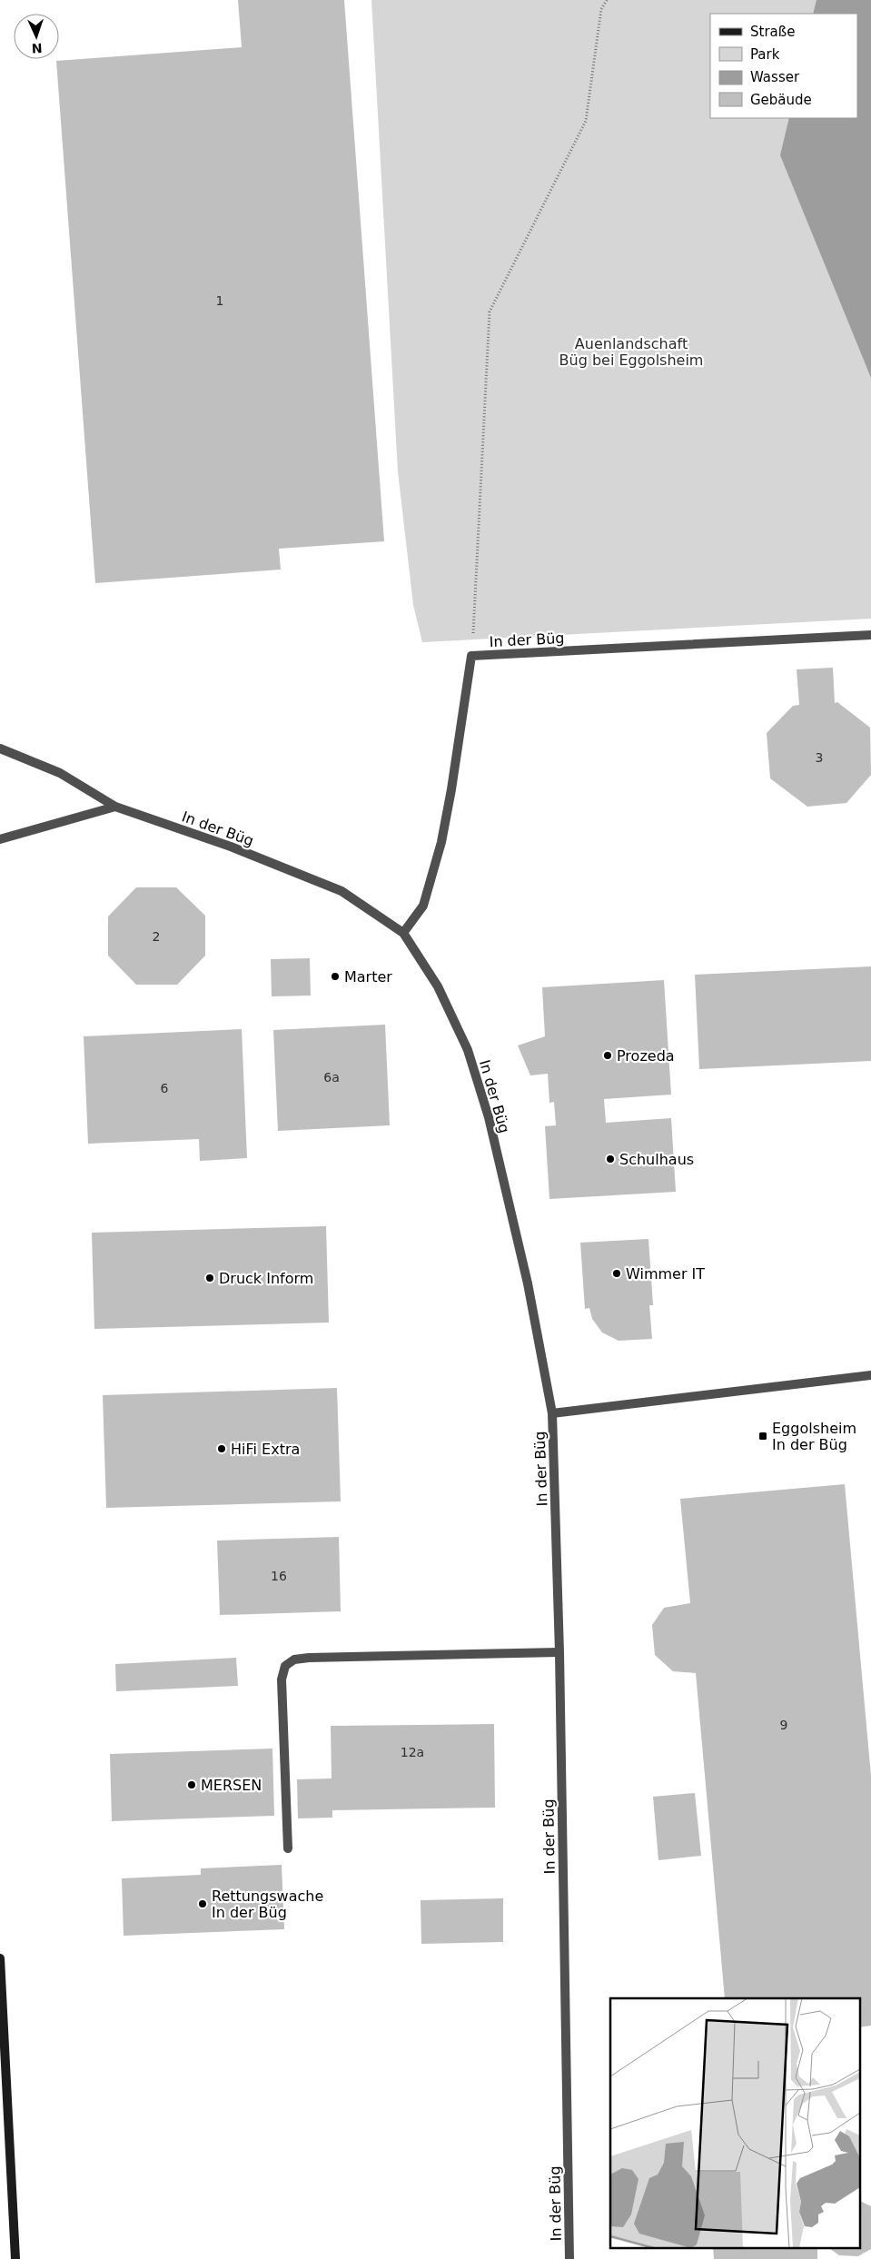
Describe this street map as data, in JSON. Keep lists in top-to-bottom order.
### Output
{
  "streets": {
    "street": ["In der Büg"]
  },
  "parks": ["Auenlandschaft Büg bei Eggolsheim"],
  "places": {
    "other": [
      "Marter",
      "Prozeda",
      "Schulhaus",
      "Wimmer IT",
      "Druck Inform",
      "HiFi Extra",
      "MERSEN",
      "Rettungswache In der Büg"
    ],
    "transit": ["Eggolsheim In der Büg"]
  },
  "house_numbers": [
    "1",
    "3",
    "2",
    "6a",
    "6",
    "16",
    "9",
    "12a"
  ],
  "legend": [
    "Straße",
    "Park",
    "Wasser",
    "Gebäude"
  ],
  "north": "bottom"
}
